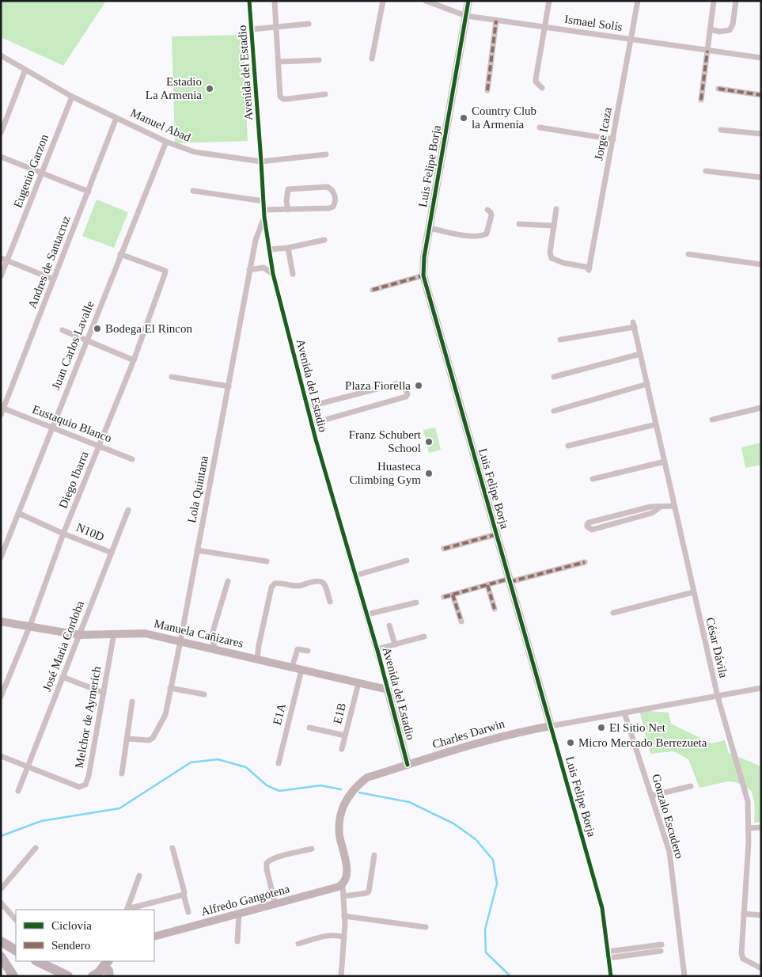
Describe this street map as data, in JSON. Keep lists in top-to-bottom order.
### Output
{
  "streets": {
    "street": [
      "Ismael Solís",
      "Avenida del Estadio",
      "Manuel Abad",
      "Jorge Icaza",
      "Luis Felipe Borja",
      "Eugenio Garzon",
      "Andres de Santacruz",
      "Juan Carlos Lavalle",
      "Eustaquio Blanco",
      "Diego Ibarra",
      "Lola Quintana",
      "N10D",
      "Manuela Cañizares",
      "José Maria Cordoba",
      "César Dávila",
      "E1B",
      "E1A",
      "Melchor de Aymerich",
      "Charles Darwin",
      "Gonzalo Escudero",
      "Alfredo Gangotena"
    ]
  },
  "crossings": [
    ["Ismael Solís", "Jorge Icaza"],
    ["Ismael Solís", "Luis Felipe Borja"],
    ["Avenida del Estadio", "Manuel Abad"],
    ["Avenida del Estadio", "Lola Quintana"],
    ["Avenida del Estadio", "Manuela Cañizares"],
    ["Avenida del Estadio", "Charles Darwin"],
    ["Manuel Abad", "Eugenio Garzon"],
    ["Manuel Abad", "Andres de Santacruz"],
    ["Manuel Abad", "Juan Carlos Lavalle"],
    ["Luis Felipe Borja", "Charles Darwin"],
    ["Andres de Santacruz", "Eustaquio Blanco"],
    ["Juan Carlos Lavalle", "Eustaquio Blanco"],
    ["Juan Carlos Lavalle", "Diego Ibarra"],
    ["Juan Carlos Lavalle", "N10D"],
    ["Eustaquio Blanco", "Diego Ibarra"],
    ["Diego Ibarra", "N10D"],
    ["Diego Ibarra", "Manuela Cañizares"],
    ["Lola Quintana", "Manuela Cañizares"],
    ["N10D", "José Maria Cordoba"],
    ["Manuela Cañizares", "José Maria Cordoba"],
    ["Manuela Cañizares", "E1B"],
    ["Manuela Cañizares", "E1A"],
    ["Manuela Cañizares", "Melchor de Aymerich"],
    ["José Maria Cordoba", "Melchor de Aymerich"],
    ["César Dávila", "Charles Darwin"],
    ["Charles Darwin", "Gonzalo Escudero"],
    ["Charles Darwin", "Alfredo Gangotena"]
  ],
  "places": [
    "Estadio La Armenia",
    "Country Club la Armenia",
    "Bodega El Rincon",
    "Plaza Fiorella",
    "Franz Schubert School",
    "Huasteca Climbing Gym",
    "El Sitio Net",
    "Micro Mercado Berrezueta"
  ],
  "legend": ["Ciclovía", "Sendero"]
}
